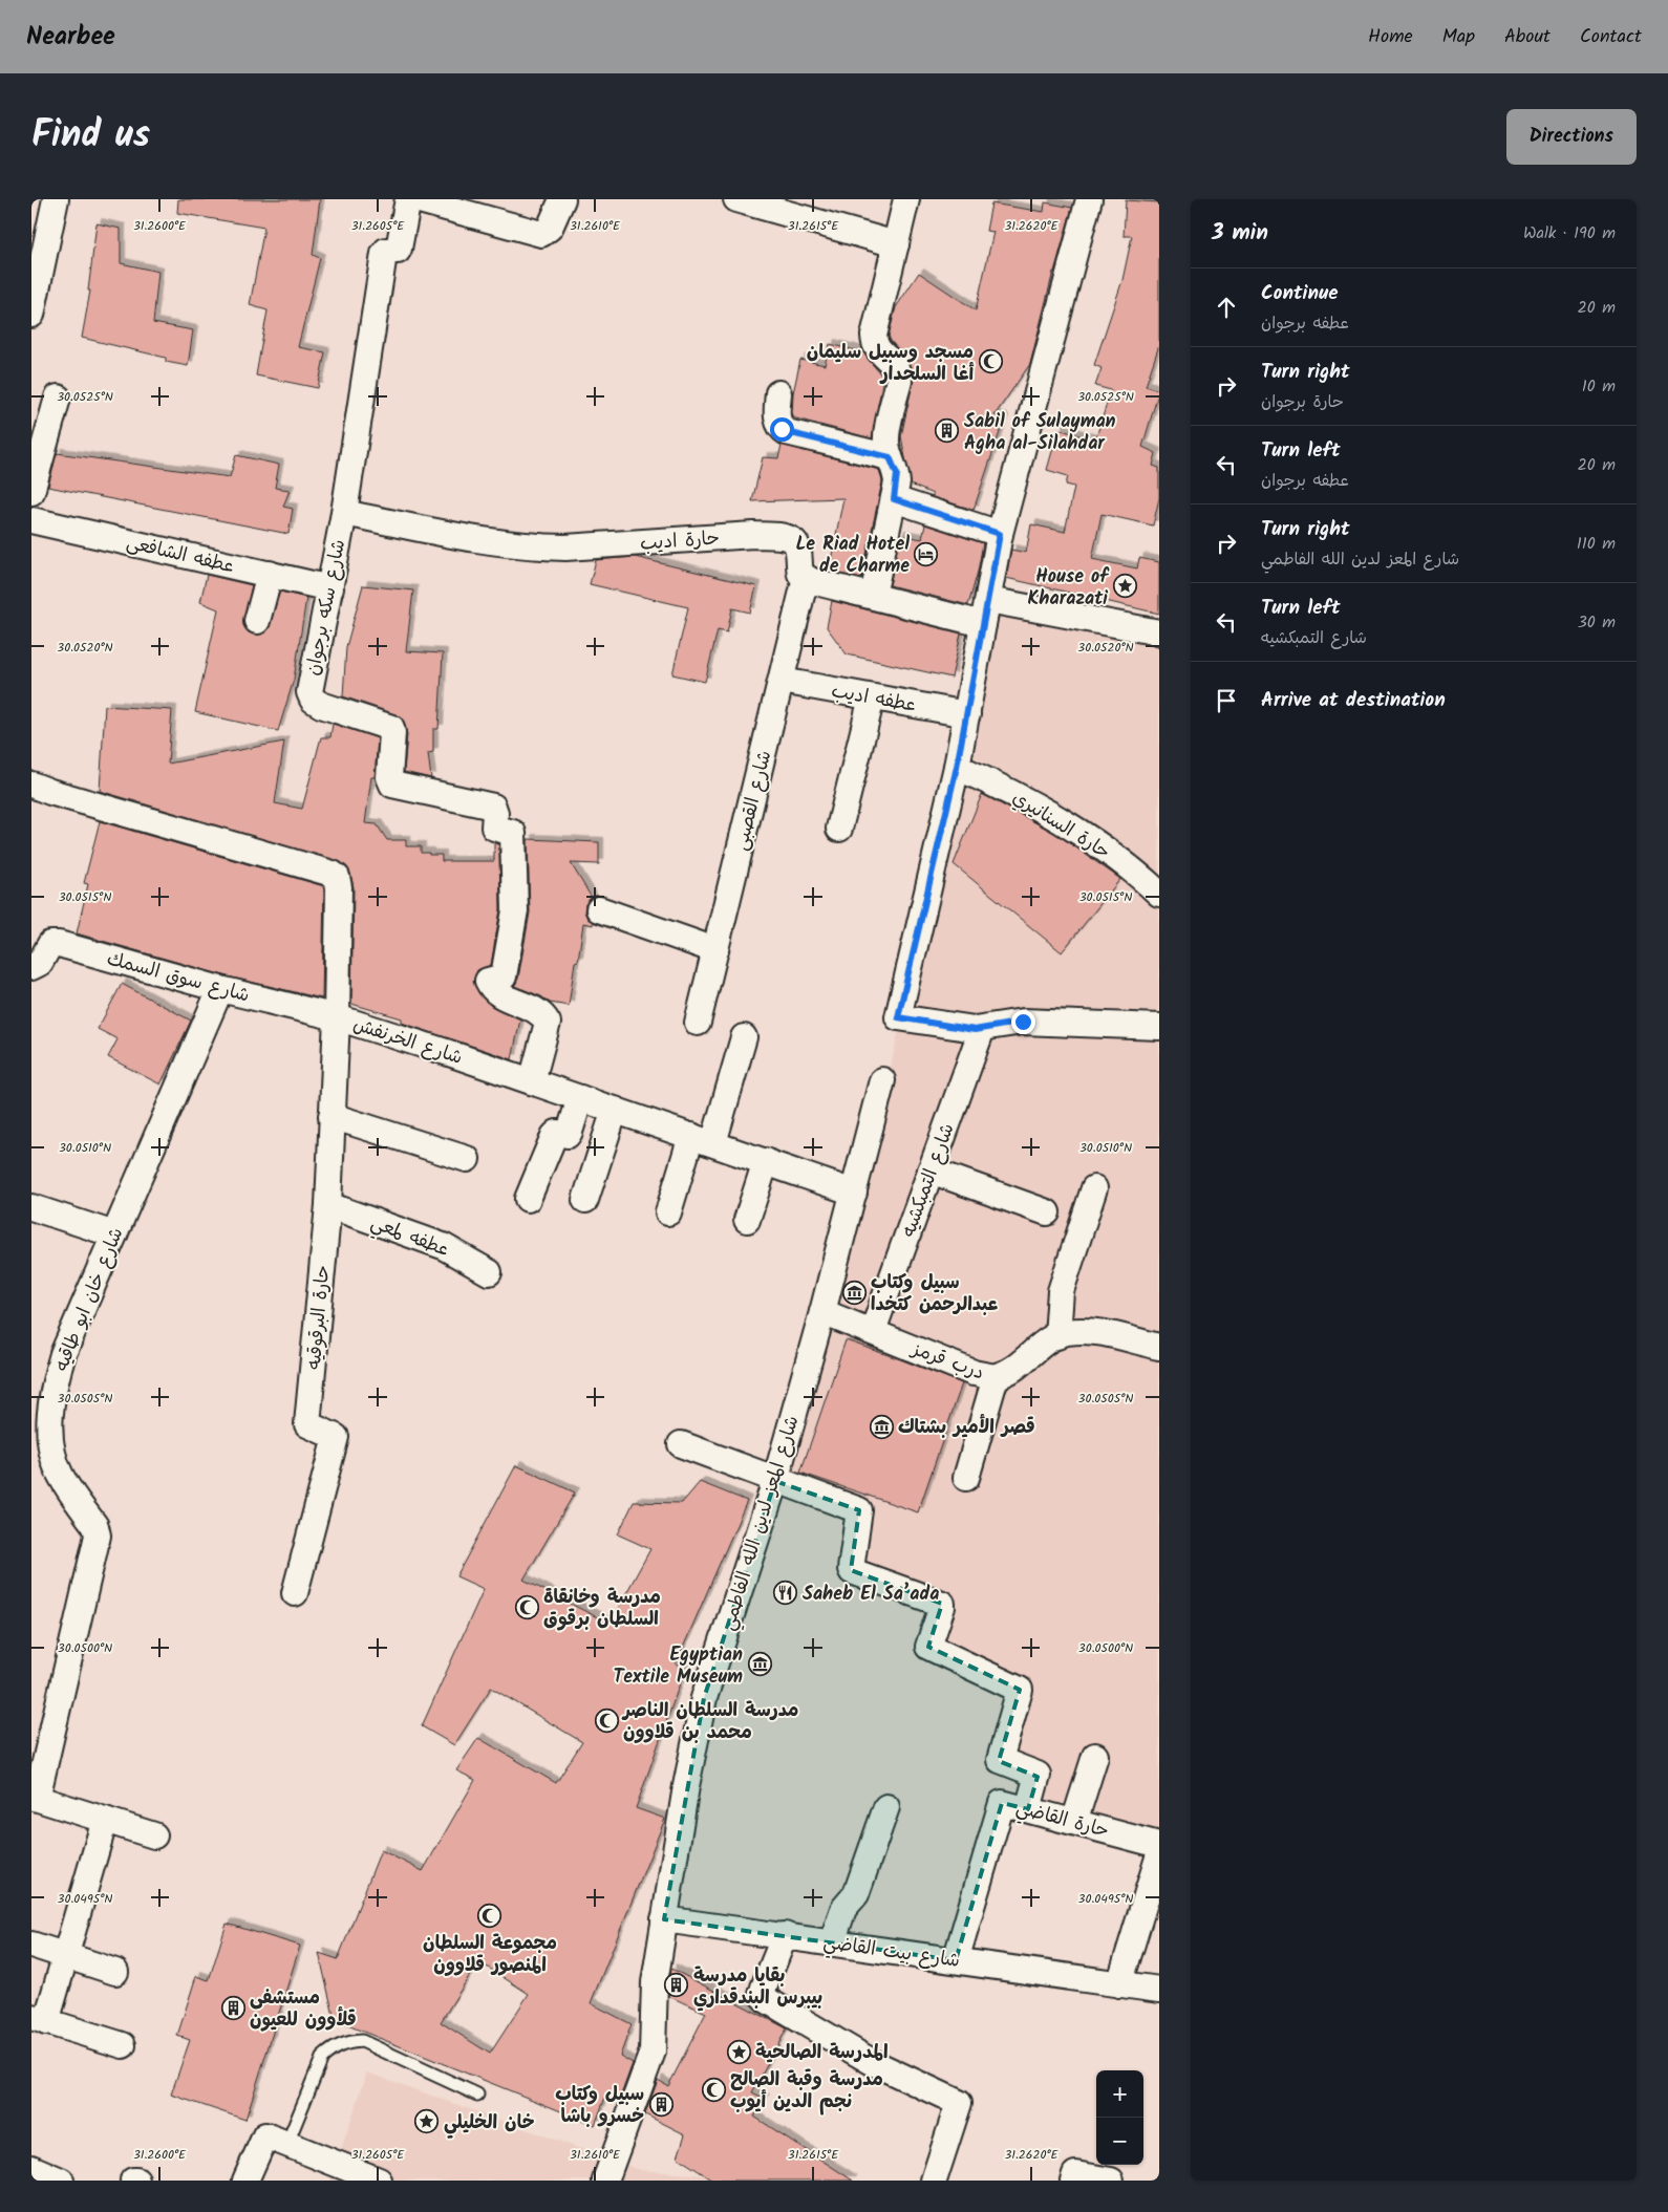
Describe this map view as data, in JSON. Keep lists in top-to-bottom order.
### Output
{
  "streets": {
    "street": [
      "حارة اديب",
      "عطفه الشافعى",
      "شارع سكه برجوان",
      "عطفه اديب",
      "شارع القصبى",
      "حارة السنانيري",
      "شارع سوق السمك",
      "شارع الخرنفش",
      "شارع التمبكشيه",
      "عطفه لمعي",
      "شارع خان ابو طاقيه",
      "حارة البرقوقيه",
      "درب قرمز",
      "شارع المعز لدين الله الفاطمي",
      "حارة القاضي",
      "شارع بيت القاضي"
    ]
  },
  "crossings": [
    ["حارة اديب", "شارع سكه برجوان"],
    ["حارة اديب", "شارع القصبى"],
    ["عطفه الشافعى", "شارع سكه برجوان"],
    ["شارع سكه برجوان", "شارع الخرنفش"],
    ["عطفه اديب", "شارع القصبى"],
    ["شارع سوق السمك", "شارع الخرنفش"],
    ["شارع سوق السمك", "شارع خان ابو طاقيه"],
    ["شارع سوق السمك", "حارة البرقوقيه"],
    ["شارع الخرنفش", "حارة البرقوقيه"],
    ["شارع الخرنفش", "شارع المعز لدين الله الفاطمي"],
    ["شارع التمبكشيه", "درب قرمز"],
    ["عطفه لمعي", "حارة البرقوقيه"],
    ["درب قرمز", "شارع المعز لدين الله الفاطمي"],
    ["شارع المعز لدين الله الفاطمي", "شارع بيت القاضي"],
    ["حارة القاضي", "شارع بيت القاضي"]
  ],
  "places": {
    "mosque": [
      "مسجد وسبيل سليمان أغا السلحدار",
      "مدرسة وخانقاة السلطان برقوق",
      "مدرسة السلطان الناصر محمد بن قلاوون",
      "مجموعة السلطان المنصور قلاوون",
      "مدرسة وقبة الصالح نجم الدين أيوب"
    ],
    "building": [
      "Sabil of Sulayman Agha al-Silahdar",
      "بقايا مدرسة بيبرس البندقداري",
      "مستشفى قلأوون للعيون",
      "سبيل وكتاب خسرو باشا"
    ],
    "hotel": ["Le Riad Hotel de Charme"],
    "place": ["House of Kharazati", "المدرسة الصالحية", "خان الخليلي"],
    "museum": ["سبيل وكتاب عبدالرحمن كتخدا", "قصر الأمير بشتاك", "Egyptian Textile Museum"],
    "restaurant": ["Saheb El Sa’ada"]
  },
  "page": {
    "header": "Nearbee",
    "nav": [
      "Home",
      "Map",
      "About",
      "Contact"
    ],
    "title": "Find us",
    "buttons": "Directions",
    "heading": ["3 min", "Walk · 190 m"],
    "list": [
      ["Continue", "عطفه برجوان", "20 m"],
      ["Turn right", "حارة برجوان", "10 m"],
      ["Turn left", "عطفه برجوان", "20 m"],
      ["Turn right", "شارع المعز لدين الله الفاطمي", "110 m"],
      ["Turn left", "شارع التمبكشيه", "30 m"],
      "Arrive at destination"
    ],
    "map_buttons": ["+", "−"]
  },
  "coordinates": [
    "31.2600°E",
    "31.2605°E",
    "31.2610°E",
    "31.2615°E",
    "31.2620°E",
    "30.0525°N",
    "30.0520°N",
    "30.0515°N",
    "30.0510°N",
    "30.0505°N",
    "30.0500°N",
    "30.0495°N"
  ]
}
